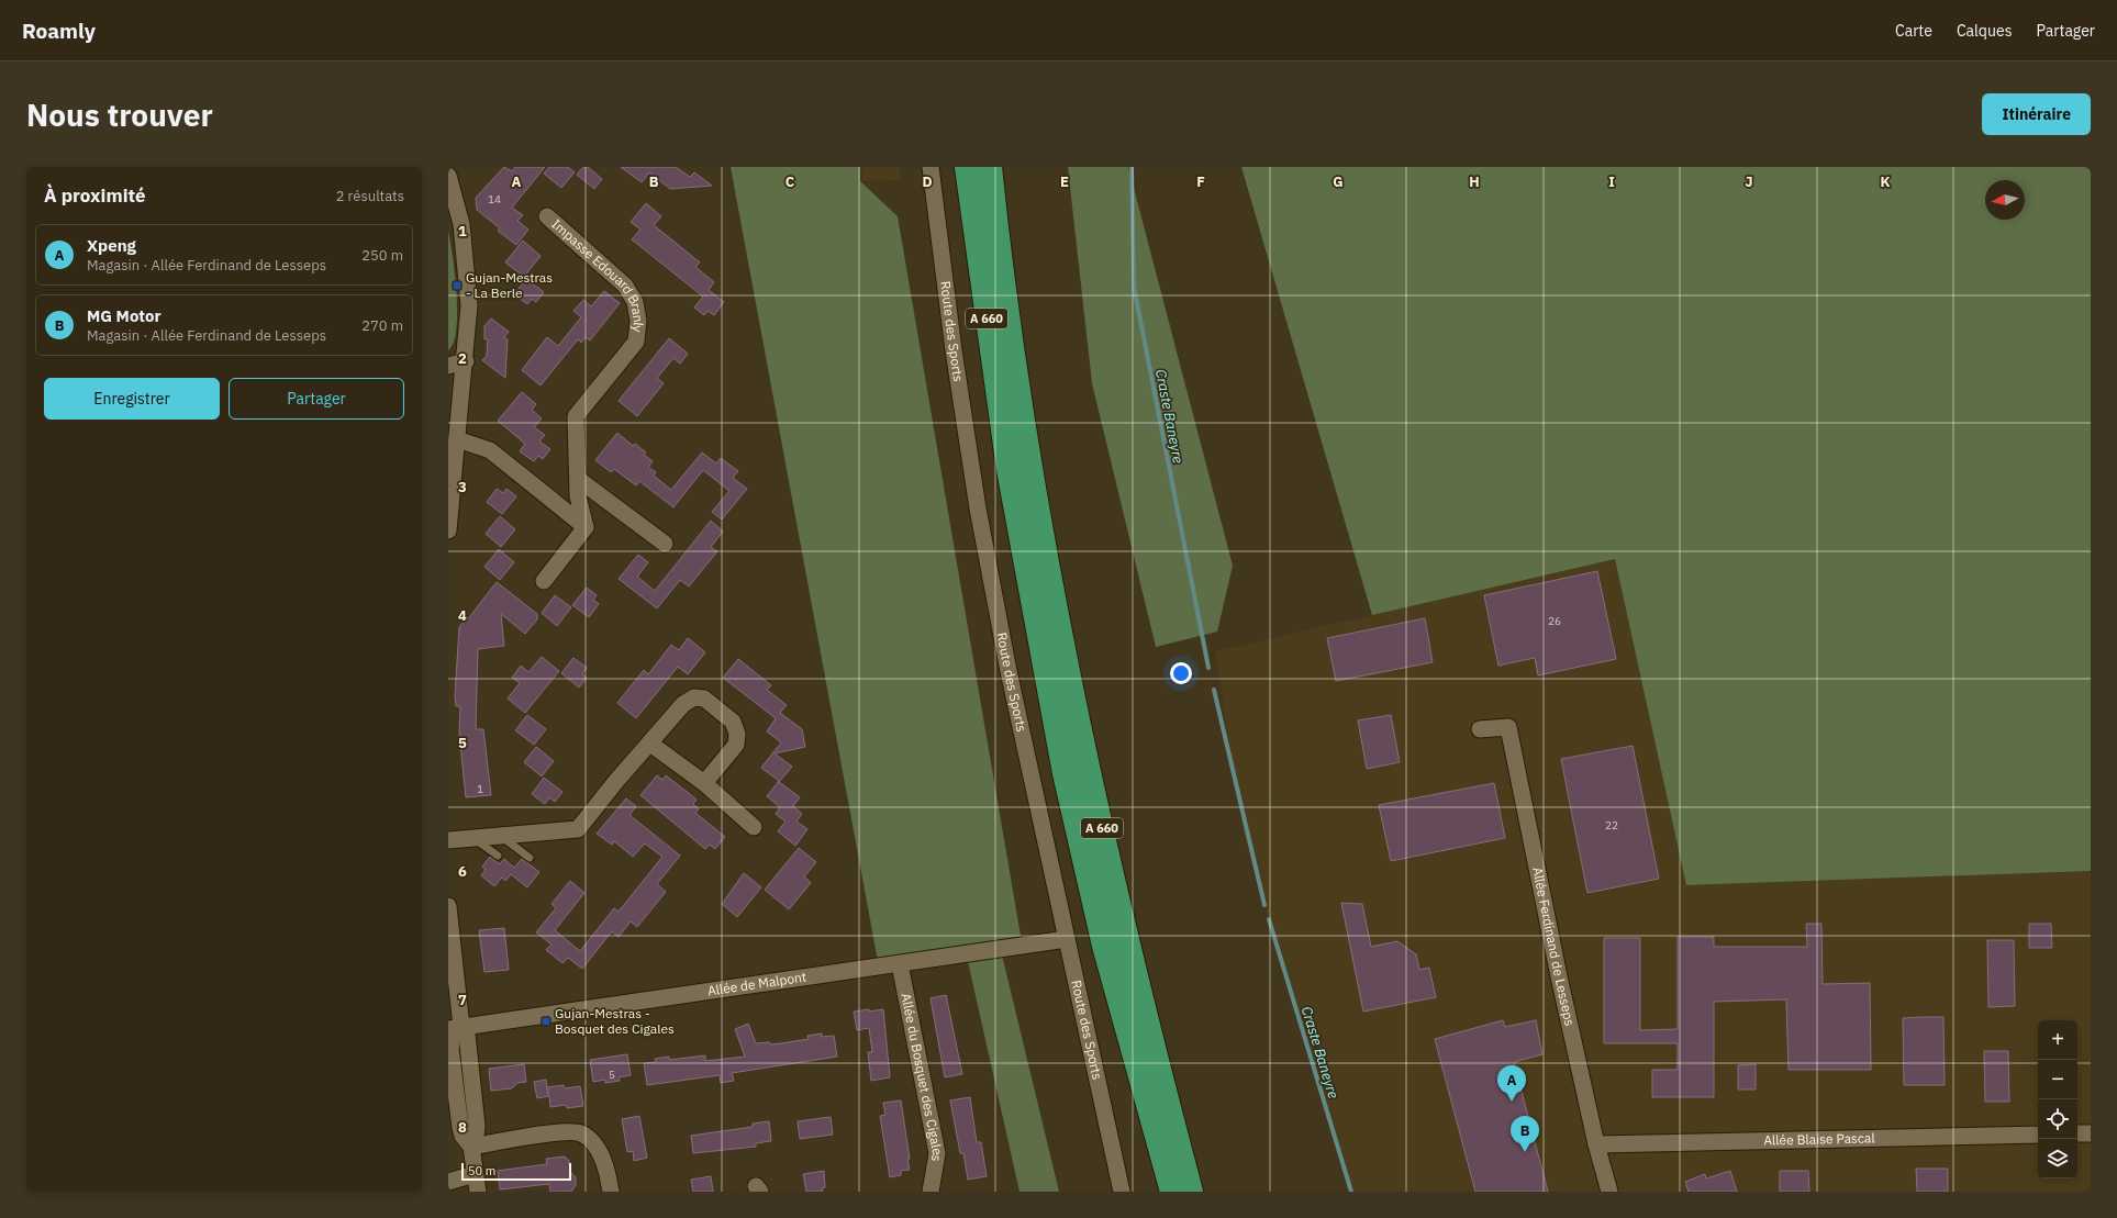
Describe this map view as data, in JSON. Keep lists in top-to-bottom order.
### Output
{
  "streets": {
    "highway": ["A 660"],
    "street": [
      "Impasse Edouard Branly",
      "Route des Sports",
      "Allée Ferdinand de Lesseps",
      "Allée de Malpont",
      "Allée du Bosquet des Cigales",
      "Allée Blaise Pascal"
    ]
  },
  "crossings": [
    ["Route des Sports", "Allée de Malpont"],
    ["Allée Ferdinand de Lesseps", "Allée Blaise Pascal"],
    ["Allée de Malpont", "Allée du Bosquet des Cigales"]
  ],
  "water": ["Craste Baneyre"],
  "places": {
    "transit": ["Gujan-Mestras - La Berle", "Gujan-Mestras - Bosquet des Cigales"]
  },
  "house_numbers": [
    "14",
    "26",
    "1",
    "22",
    "5"
  ],
  "scale_bar": "50 m",
  "north": "left",
  "page": {
    "header": "Roamly",
    "nav": ["Carte", "Calques", "Partager"],
    "buttons": [
      "Itinéraire",
      ["Enregistrer", "Partager"]
    ],
    "title": "Nous trouver",
    "heading": ["À proximité", "2 résultats"],
    "list": [
      {
        "mark": "A",
        "name": "Xpeng",
        "note": "Magasin · Allée Ferdinand de Lesseps",
        "value": "250 m"
      },
      {
        "mark": "B",
        "name": "MG Motor",
        "note": "Magasin · Allée Ferdinand de Lesseps",
        "value": "270 m"
      }
    ],
    "map_buttons": ["+", "−"],
    "pins": ["A", "B"],
    "scale": "50 m"
  },
  "grid": {
    "columns": [
      "A",
      "B",
      "C",
      "D",
      "E",
      "F",
      "G",
      "H",
      "I",
      "J",
      "K"
    ],
    "rows": [
      "1",
      "2",
      "3",
      "4",
      "5",
      "6",
      "7",
      "8"
    ]
  }
}
